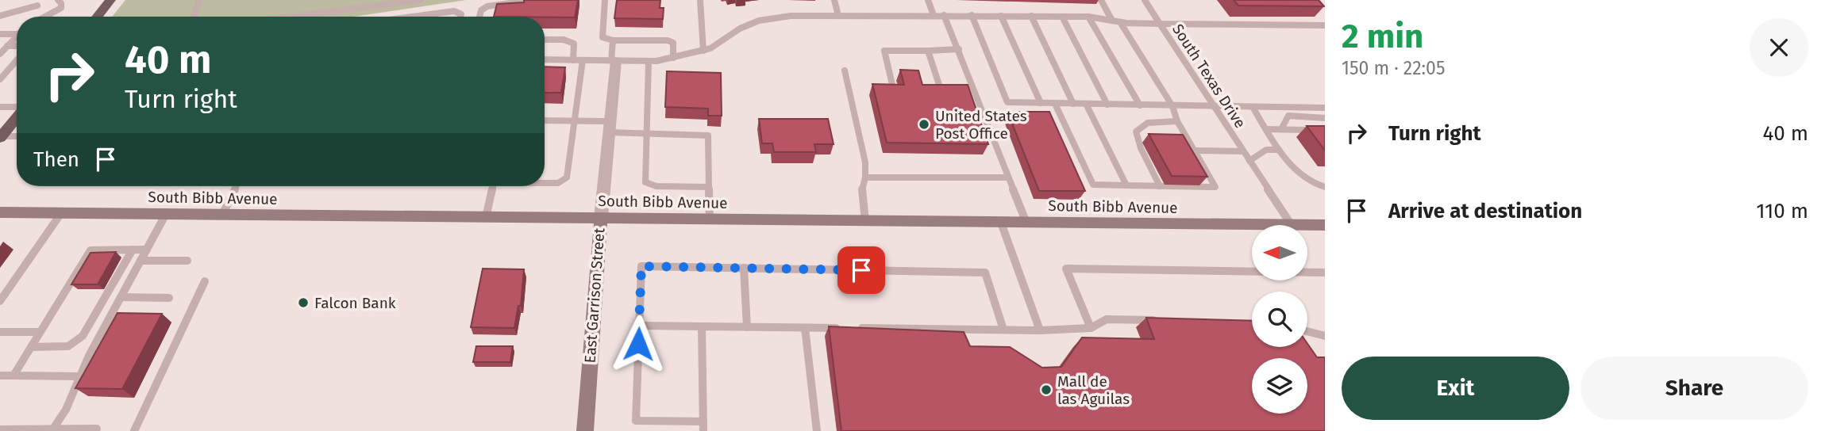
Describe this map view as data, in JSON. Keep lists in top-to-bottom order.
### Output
{
  "streets": {
    "main road": ["South Bibb Avenue", "East Garrison Street"],
    "lane": ["South Texas Drive"]
  },
  "crossings": [
    ["South Texas Drive", "South Bibb Avenue"],
    ["South Texas Drive", "East Garrison Street"],
    ["South Bibb Avenue", "East Garrison Street"]
  ],
  "places": ["United States Post Office", "Falcon Bank", "Mall de las Aguilas"],
  "north": "left",
  "page": {
    "heading": ["2 min", "150 m · 22:05"],
    "turn": ["40 m", "Turn right"],
    "list": [
      {
        "name": "Turn right",
        "value": "40 m"
      },
      {
        "name": "Arrive at destination",
        "value": "110 m"
      }
    ],
    "then": "Then",
    "buttons": ["Exit", "Share"]
  }
}
